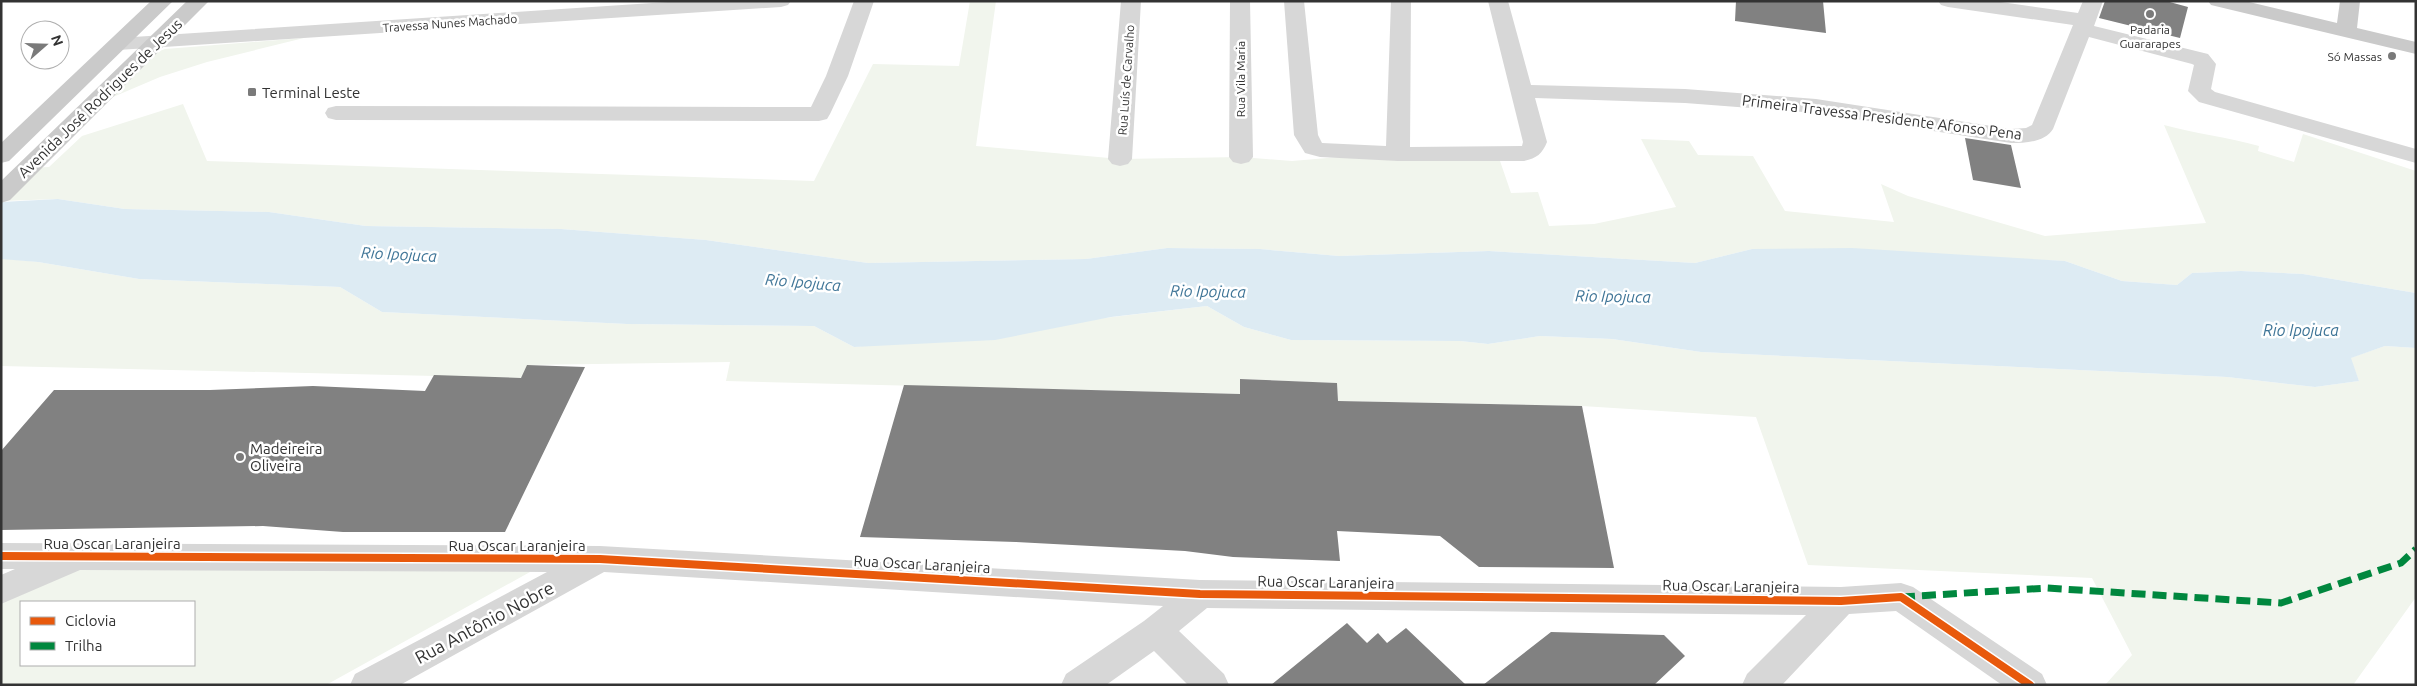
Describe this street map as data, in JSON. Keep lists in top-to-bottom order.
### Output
{
  "streets": {
    "main road": ["Avenida José Rodrigues de Jesus"],
    "street": [
      "Travessa Nunes Machado",
      "Rua Vila Maria",
      "Rua Luís de Carvalho",
      "Primeira Travessa Presidente Afonso Pena",
      "Rua Oscar Laranjeira",
      "Rua Antônio Nobre"
    ]
  },
  "crossings": [
    ["Travessa Nunes Machado", "Avenida José Rodrigues de Jesus"],
    ["Rua Oscar Laranjeira", "Rua Antônio Nobre"]
  ],
  "water": ["Rio Ipojuca"],
  "places": {
    "other": ["Padaria Guararapes", "Só Massas", "Madeireira Oliveira"],
    "transit": ["Terminal Leste"]
  },
  "legend": ["Ciclovia", "Trilha"],
  "north": "right"
}
